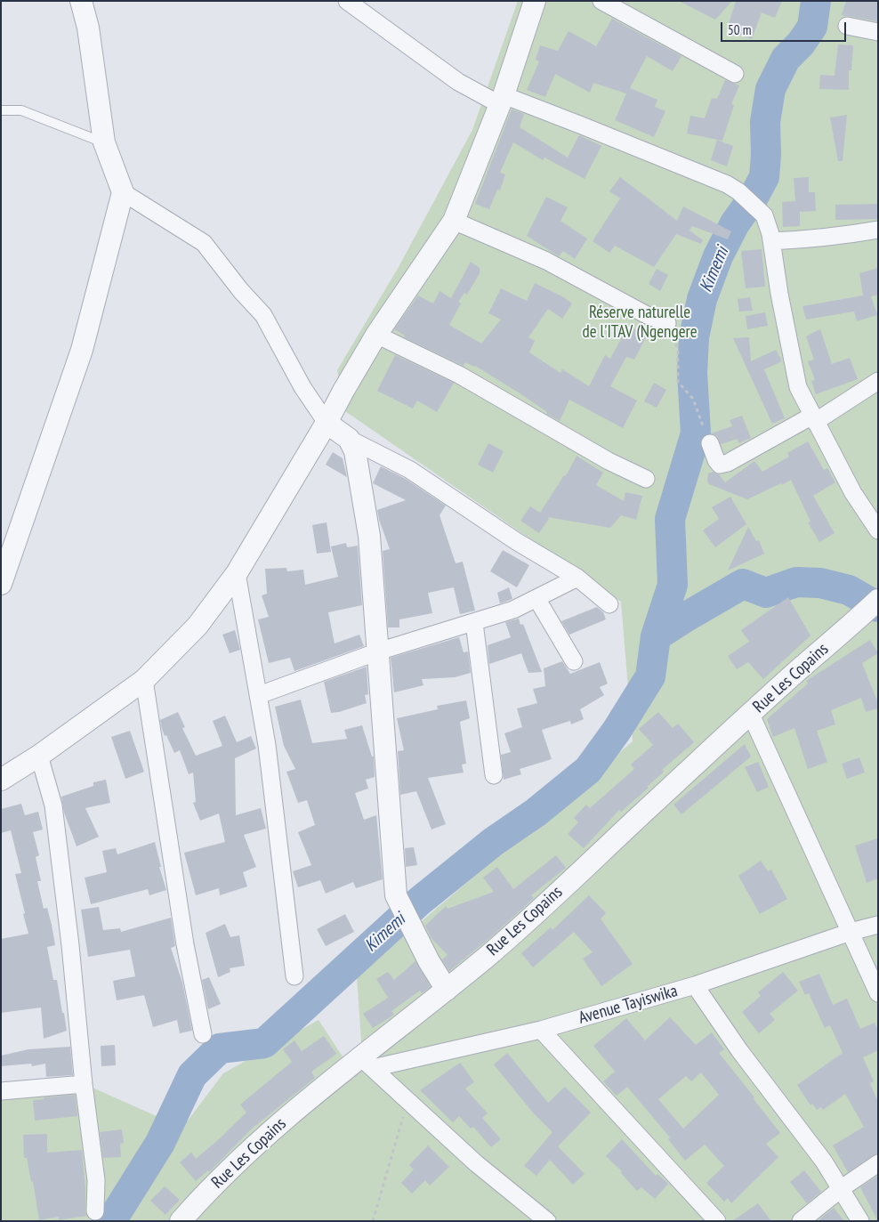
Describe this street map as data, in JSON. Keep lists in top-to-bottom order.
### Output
{
  "streets": {
    "street": ["Rue Les Copains", "Avenue Tayiswika"]
  },
  "crossings": [
    ["Rue Les Copains", "Avenue Tayiswika"]
  ],
  "water": ["Kimemi"],
  "parks": ["Réserve naturelle de l'ITAV (Ngengere"],
  "scale_bar": "50 m"
}
